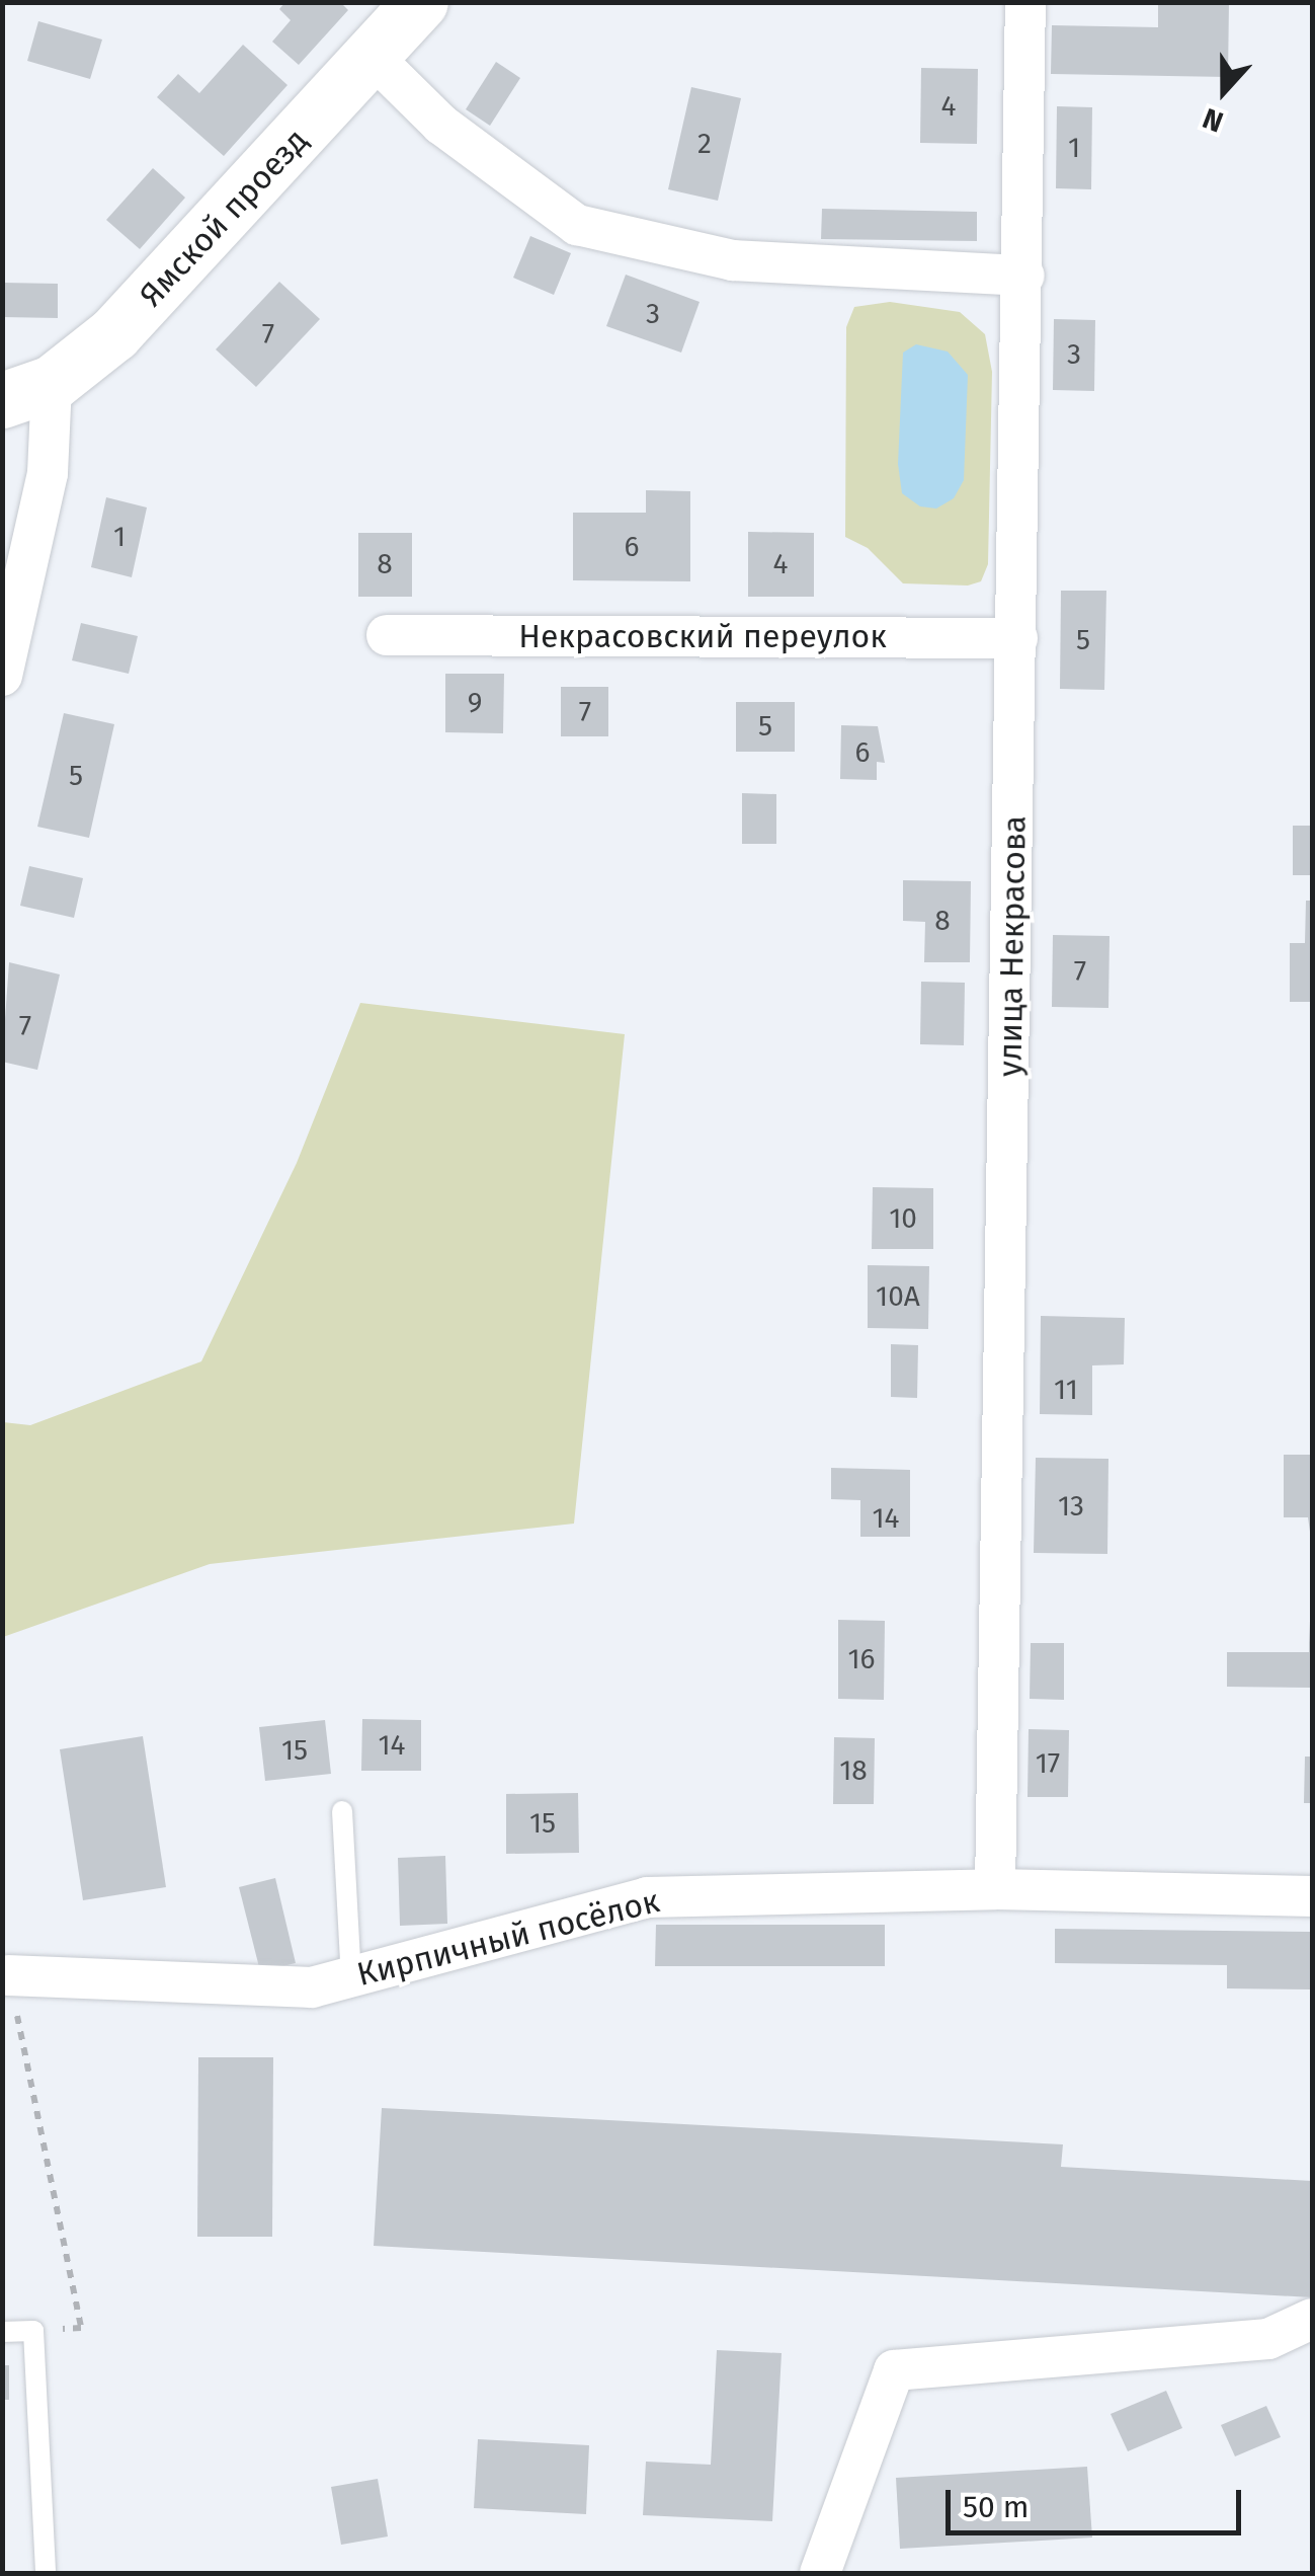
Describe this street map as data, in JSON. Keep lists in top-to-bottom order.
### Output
{
  "streets": {
    "main road": ["Ямской проезд"],
    "street": ["Некрасовский переулок", "улица Некрасова", "Кирпичный посёлок"]
  },
  "crossings": [
    ["Некрасовский переулок", "улица Некрасова"],
    ["улица Некрасова", "Кирпичный посёлок"]
  ],
  "house_numbers": [
    "4",
    "2",
    "1",
    "3",
    "7",
    "3",
    "1",
    "6",
    "8",
    "4",
    "5",
    "9",
    "7",
    "5",
    "6",
    "5",
    "8",
    "7",
    "7",
    "10",
    "10А",
    "11",
    "13",
    "14",
    "16",
    "14",
    "15",
    "17",
    "18",
    "15"
  ],
  "scale_bar": "50 m",
  "north": "bottom"
}
